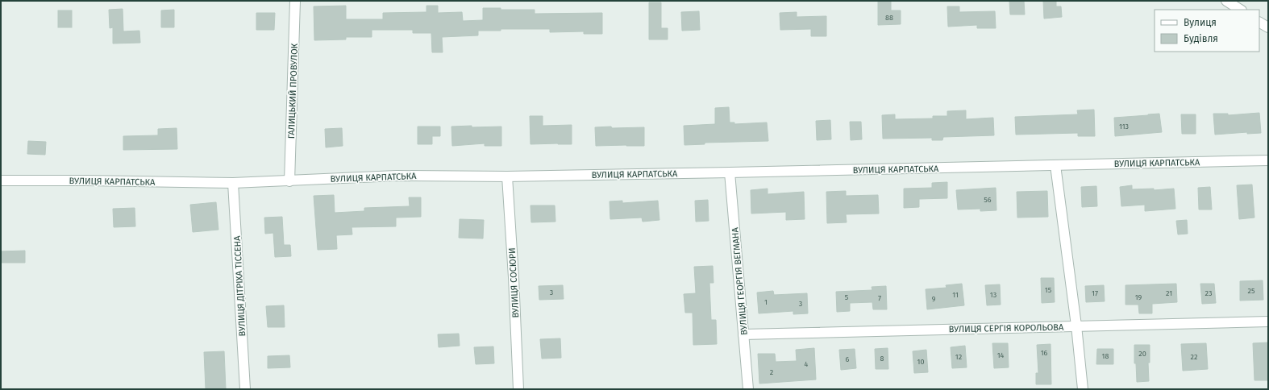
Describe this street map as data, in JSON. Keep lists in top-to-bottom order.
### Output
{
  "streets": {
    "street": [
      "ГАЛИЦЬКИЙ ПРОВУЛОК",
      "ВУЛИЦЯ КАРПАТСЬКА",
      "ВУЛИЦЯ ГЕОРГІЯ ВЕГМАНА",
      "ВУЛИЦЯ СОСЮРИ",
      "ВУЛИЦЯ ДІТРІХА ТІССЕНА",
      "ВУЛИЦЯ СЕРГІЯ КОРОЛЬОВА"
    ]
  },
  "crossings": [
    ["ГАЛИЦЬКИЙ ПРОВУЛОК", "ВУЛИЦЯ КАРПАТСЬКА"],
    ["ВУЛИЦЯ КАРПАТСЬКА", "ВУЛИЦЯ ГЕОРГІЯ ВЕГМАНА"],
    ["ВУЛИЦЯ КАРПАТСЬКА", "ВУЛИЦЯ СОСЮРИ"],
    ["ВУЛИЦЯ КАРПАТСЬКА", "ВУЛИЦЯ ДІТРІХА ТІССЕНА"],
    ["ВУЛИЦЯ ГЕОРГІЯ ВЕГМАНА", "ВУЛИЦЯ СЕРГІЯ КОРОЛЬОВА"]
  ],
  "house_numbers": [
    "88",
    "113",
    "56",
    "15",
    "25",
    "3",
    "17",
    "21",
    "23",
    "11",
    "13",
    "5",
    "19",
    "7",
    "9",
    "1",
    "3",
    "16",
    "20",
    "14",
    "18",
    "12",
    "22",
    "8",
    "6",
    "10",
    "4",
    "2"
  ],
  "legend": ["Вулиця", "Будівля"]
}
